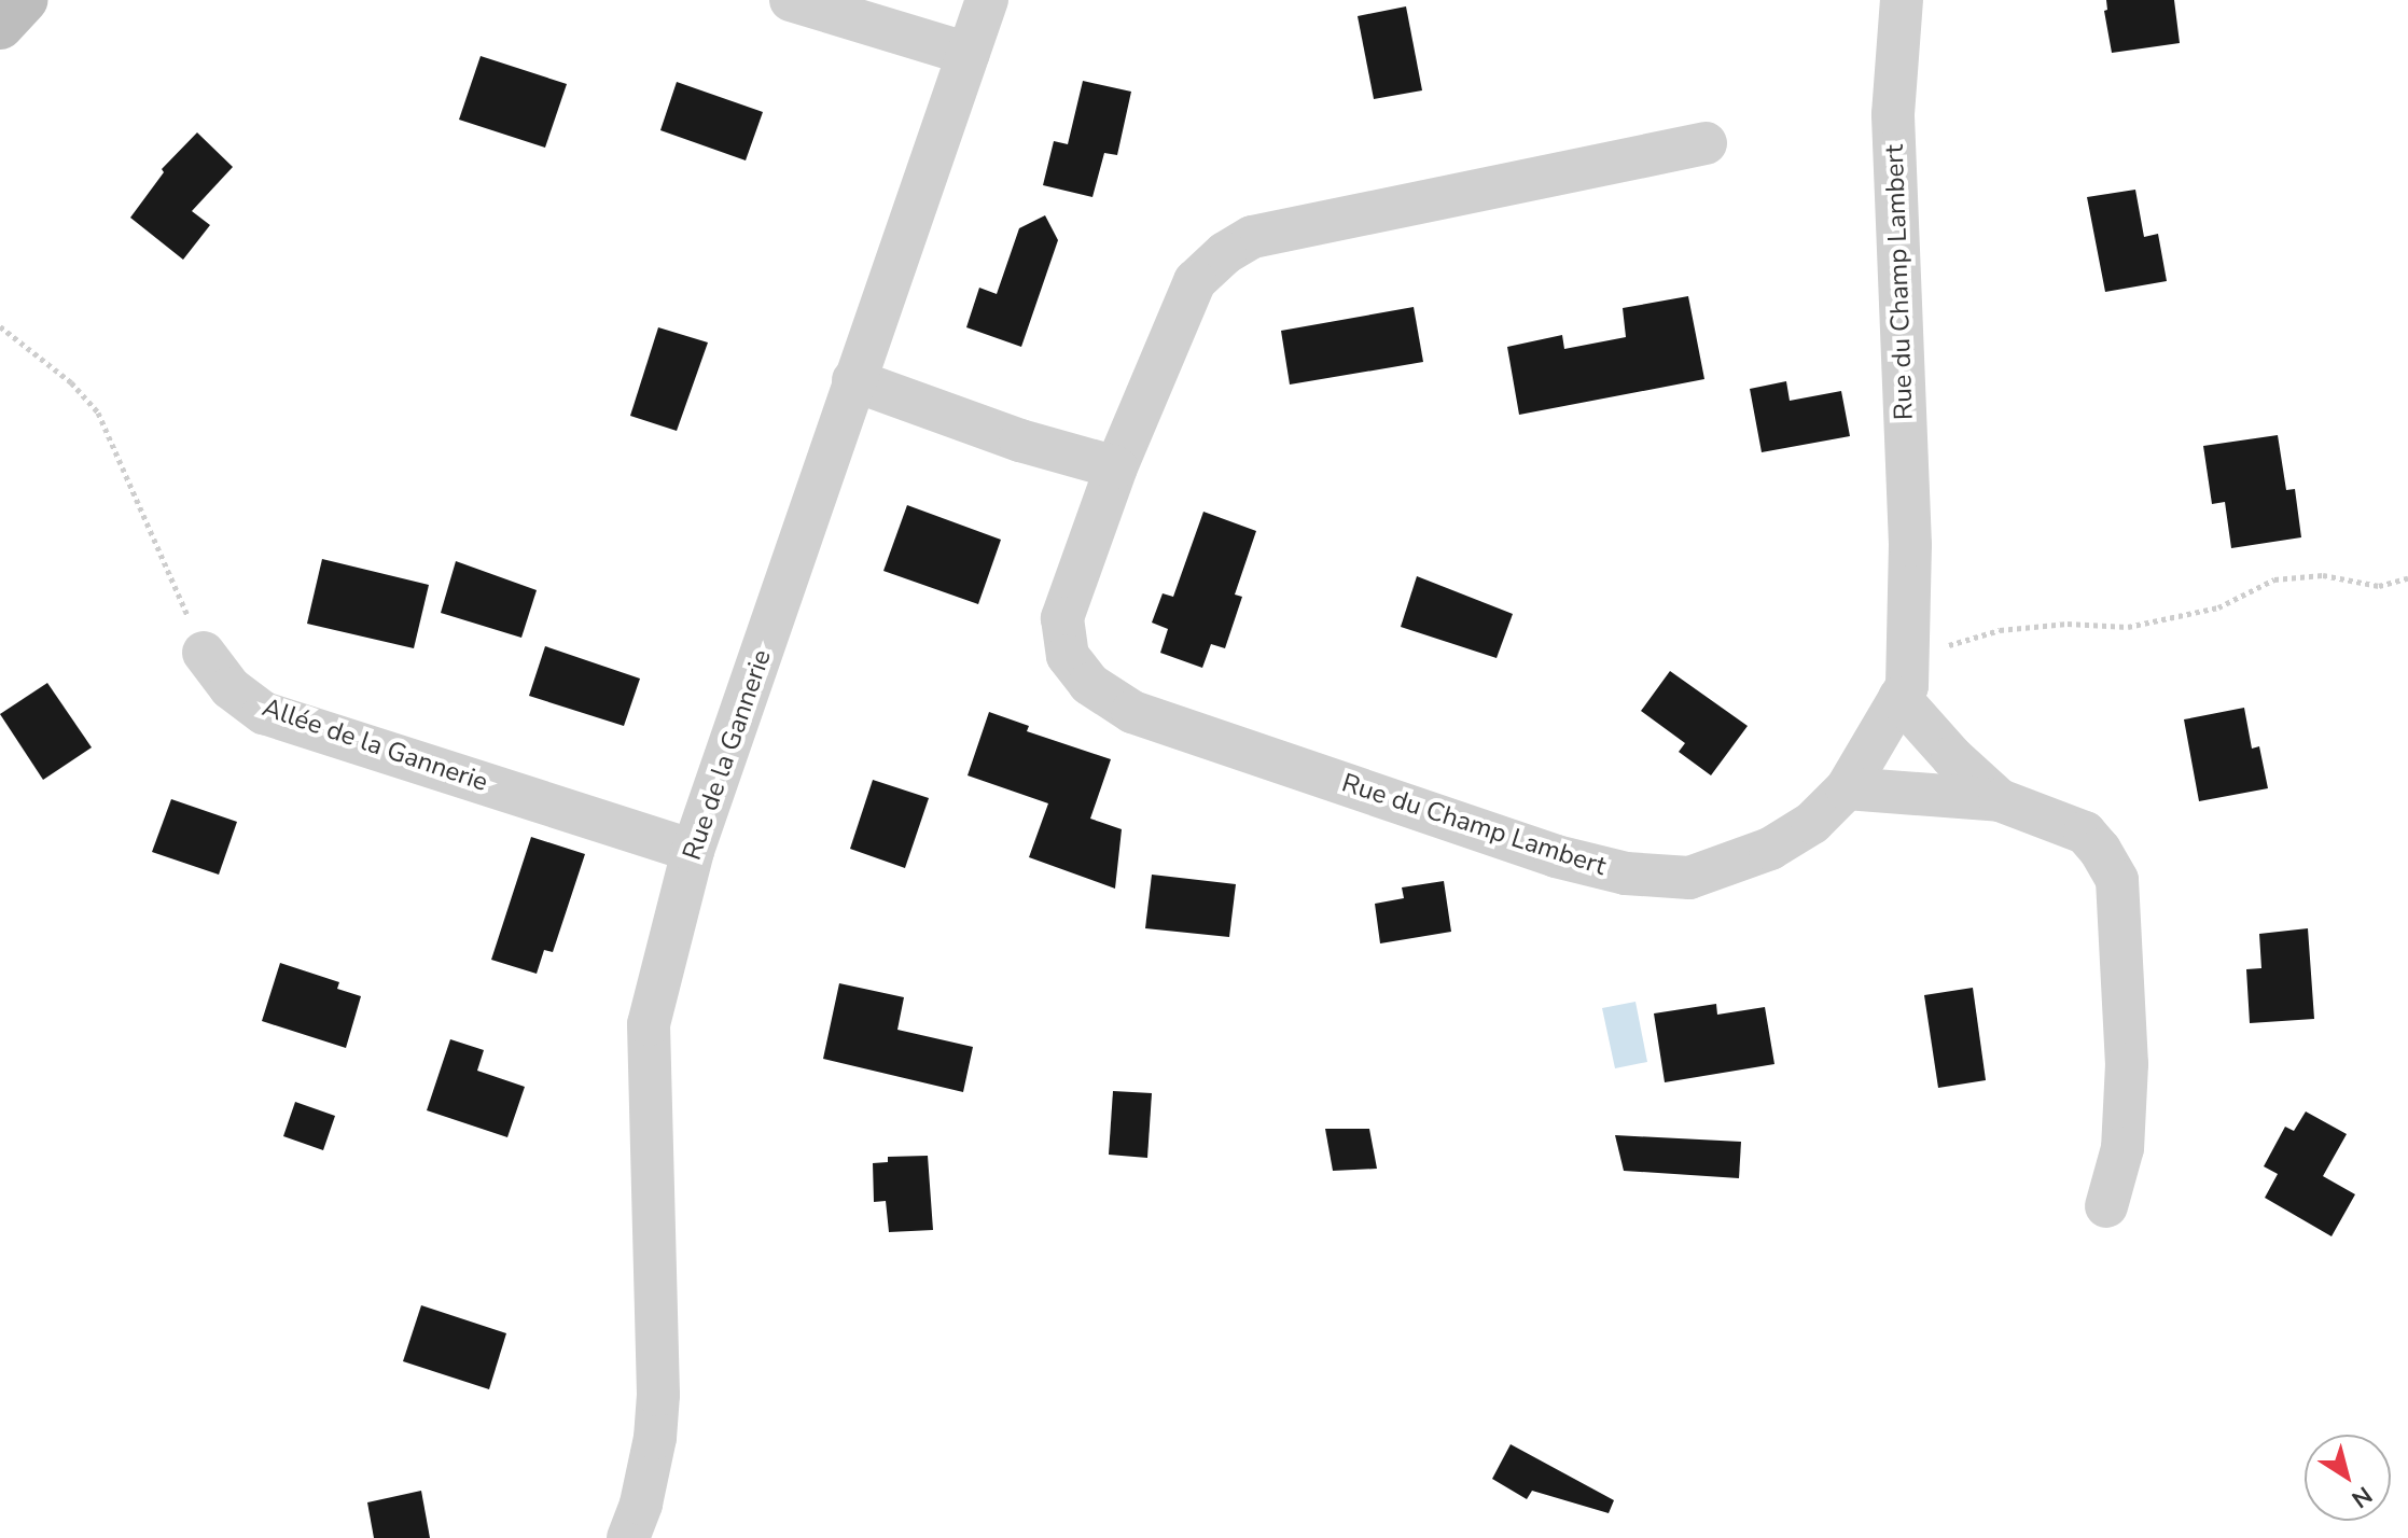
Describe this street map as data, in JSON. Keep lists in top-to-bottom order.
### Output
{
  "streets": {
    "street": ["Rue du Champ Lambert", "Allée de la Gannerie", "Rue de la Gannerie"]
  },
  "crossings": [
    ["Allée de la Gannerie", "Rue de la Gannerie"]
  ],
  "north": "bottom right"
}
